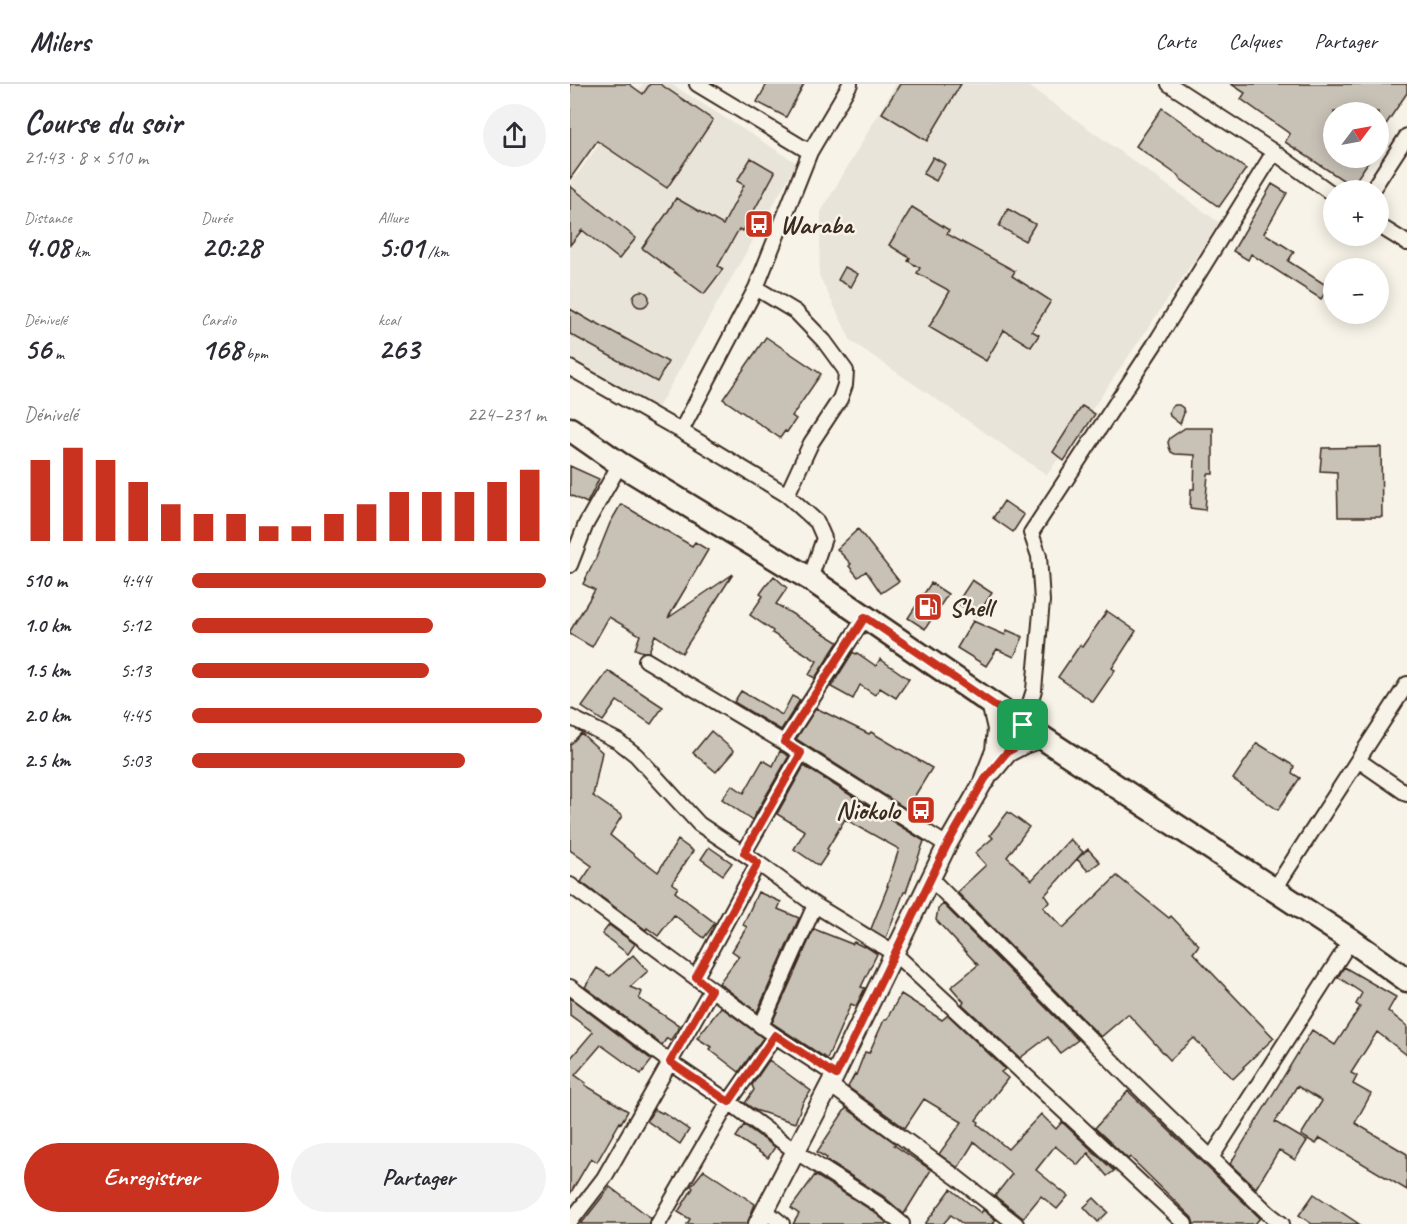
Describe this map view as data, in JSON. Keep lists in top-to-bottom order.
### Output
{
  "places": {
    "bus stop": ["Waraba", "Niokolo"],
    "fuel station": ["Shell"]
  },
  "north": "top right",
  "page": {
    "header": "Milers",
    "nav": ["Carte", "Calques", "Partager"],
    "heading": ["Course du soir", "21:43 · 8 × 510 m"],
    "map_buttons": ["+", "−"],
    "stats": [
      ["Distance", "4.08 km"],
      ["Durée", "20:28"],
      ["Allure", "5:01 /km"],
      ["Dénivelé", "56 m"],
      ["Cardio", "168 bpm"],
      ["kcal", "263"]
    ],
    "chart": ["Dénivelé", "224–231 m"],
    "list": [
      {
        "name": "510 m",
        "note": "4:44"
      },
      {
        "name": "1.0 km",
        "note": "5:12"
      },
      {
        "name": "1.5 km",
        "note": "5:13"
      },
      {
        "name": "2.0 km",
        "note": "4:45"
      },
      {
        "name": "2.5 km",
        "note": "5:03"
      }
    ],
    "buttons": ["Enregistrer", "Partager"]
  }
}
